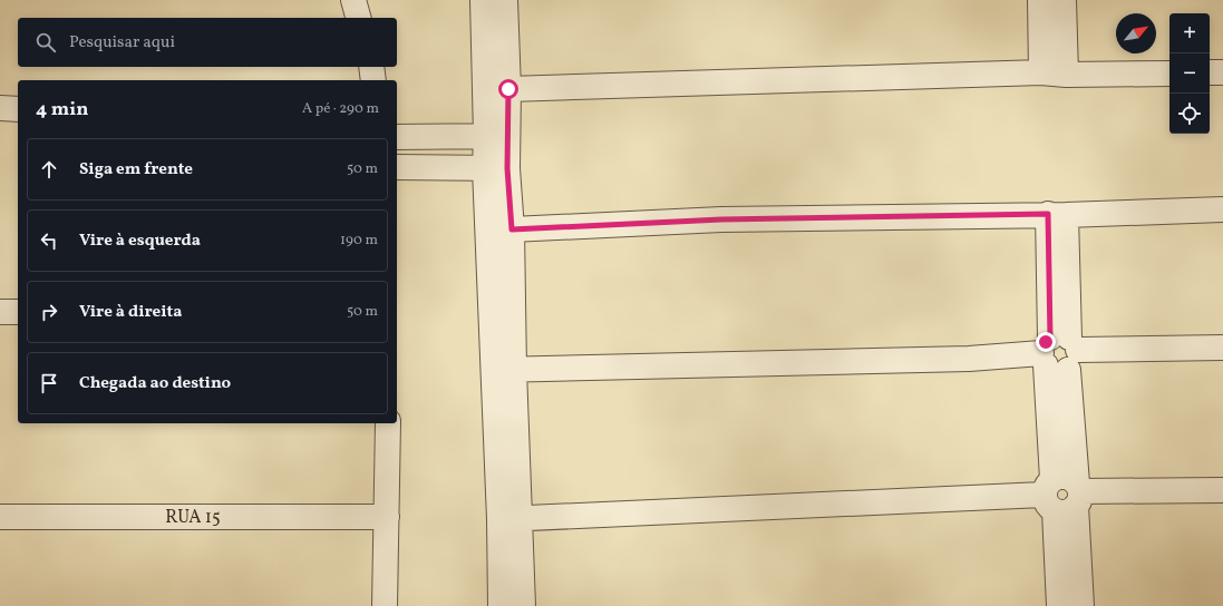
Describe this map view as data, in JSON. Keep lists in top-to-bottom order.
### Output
{
  "streets": {
    "street": ["RUA 15"]
  },
  "north": "top right",
  "page": {
    "map_buttons": ["+", "−"],
    "search": "Pesquisar aqui",
    "heading": ["4 min", "A pé · 290 m"],
    "list": [
      ["Siga em frente", "50 m"],
      ["Vire à esquerda", "190 m"],
      ["Vire à direita", "50 m"],
      "Chegada ao destino"
    ]
  }
}
